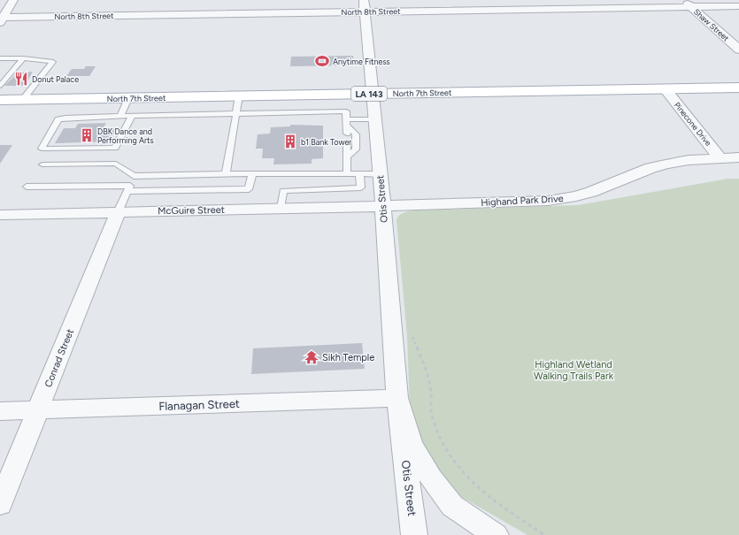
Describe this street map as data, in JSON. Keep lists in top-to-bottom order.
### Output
{
  "streets": {
    "main road": ["North 7th Street", "LA 143"],
    "street": [
      "North 8th Street",
      "Shaw Street",
      "Pinecone Drive",
      "Otis Street",
      "Highand Park Drive",
      "McGuire Street",
      "Conrad Street",
      "Flanagan Street"
    ]
  },
  "crossings": [
    ["North 8th Street", "Shaw Street"],
    ["North 8th Street", "Otis Street"],
    ["North 7th Street", "Pinecone Drive"],
    ["North 7th Street", "Otis Street"],
    ["Pinecone Drive", "Highand Park Drive"],
    ["Otis Street", "Highand Park Drive"],
    ["Otis Street", "McGuire Street"],
    ["Otis Street", "Flanagan Street"],
    ["Highand Park Drive", "McGuire Street"],
    ["McGuire Street", "Conrad Street"],
    ["Conrad Street", "Flanagan Street"]
  ],
  "parks": ["Highland Wetland Walking Trails Park"],
  "places": {
    "sports": ["Anytime Fitness"],
    "restaurant": ["Donut Palace"],
    "building": ["DBK Dance and Performing Arts", "b1 Bank Tower"],
    "temple": ["Sikh Temple"]
  }
}
